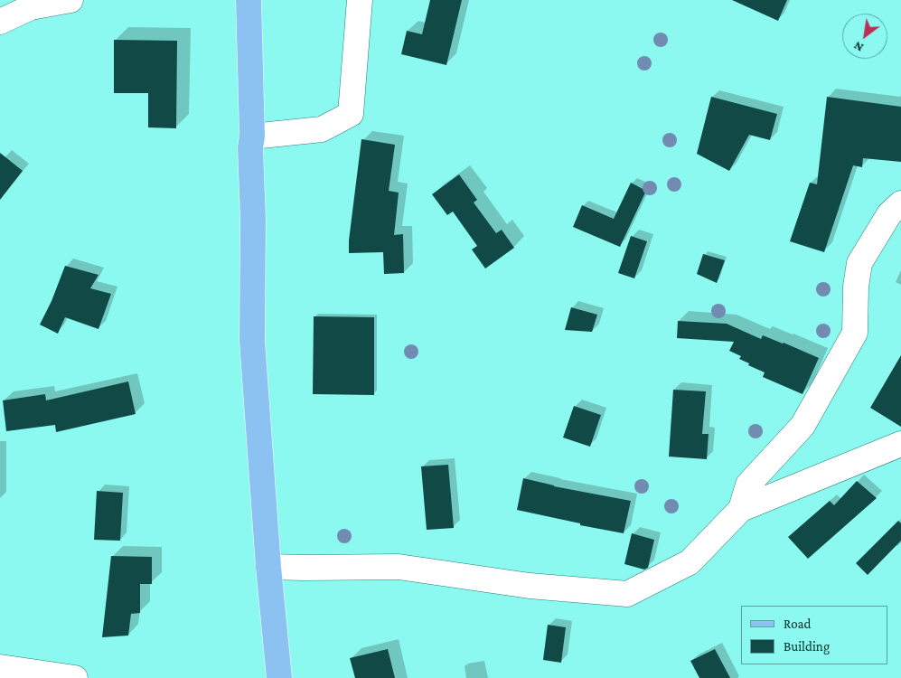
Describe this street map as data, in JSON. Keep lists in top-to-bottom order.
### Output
{
  "legend": ["Road", "Building"],
  "north": "bottom left"
}
